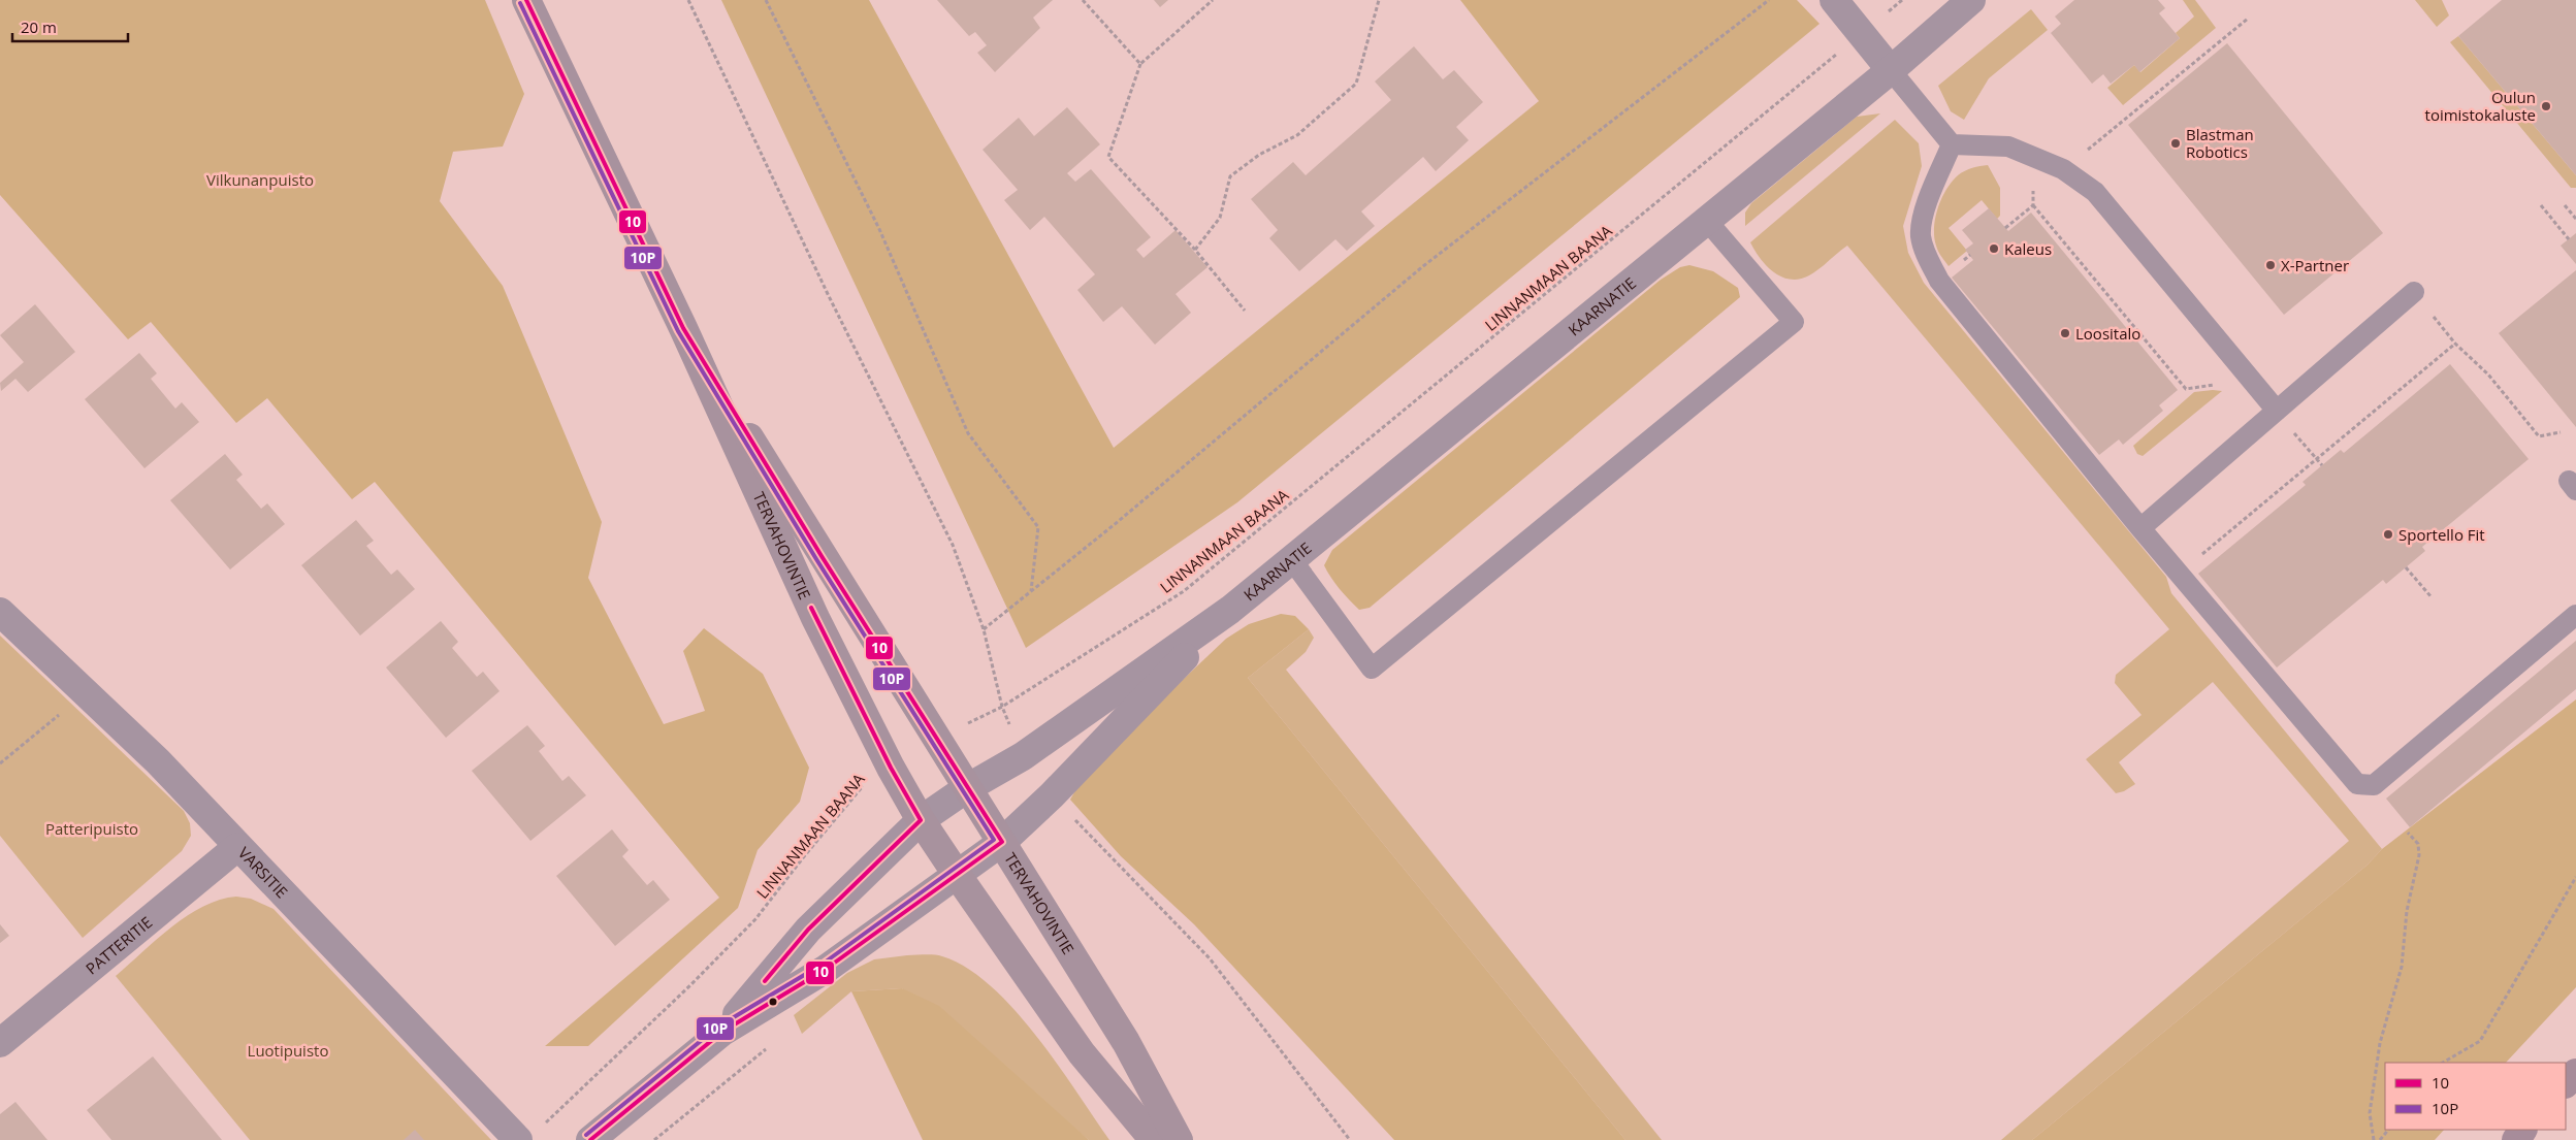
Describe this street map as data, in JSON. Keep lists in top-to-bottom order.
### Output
{
  "streets": {
    "main road": ["TERVAHOVINTIE"],
    "street": ["KAARNATIE", "VARSITIE", "PATTERITIE"],
    "path": ["LINNANMAAN BAANA"]
  },
  "crossings": [
    ["LINNANMAAN BAANA", "TERVAHOVINTIE"],
    ["LINNANMAAN BAANA", "VARSITIE"],
    ["KAARNATIE", "TERVAHOVINTIE"],
    ["VARSITIE", "PATTERITIE"]
  ],
  "parks": ["Vilkunanpuisto", "Patteripuisto", "Luotipuisto"],
  "places": [
    "Oulun toimistokaluste",
    "Blastman Robotics",
    "Kaleus",
    "X-Partner",
    "Loositalo",
    "Sportello Fit"
  ],
  "lines": ["transit line 10", "transit line 10P"],
  "legend": ["10", "10P"],
  "scale_bar": "20 m"
}
